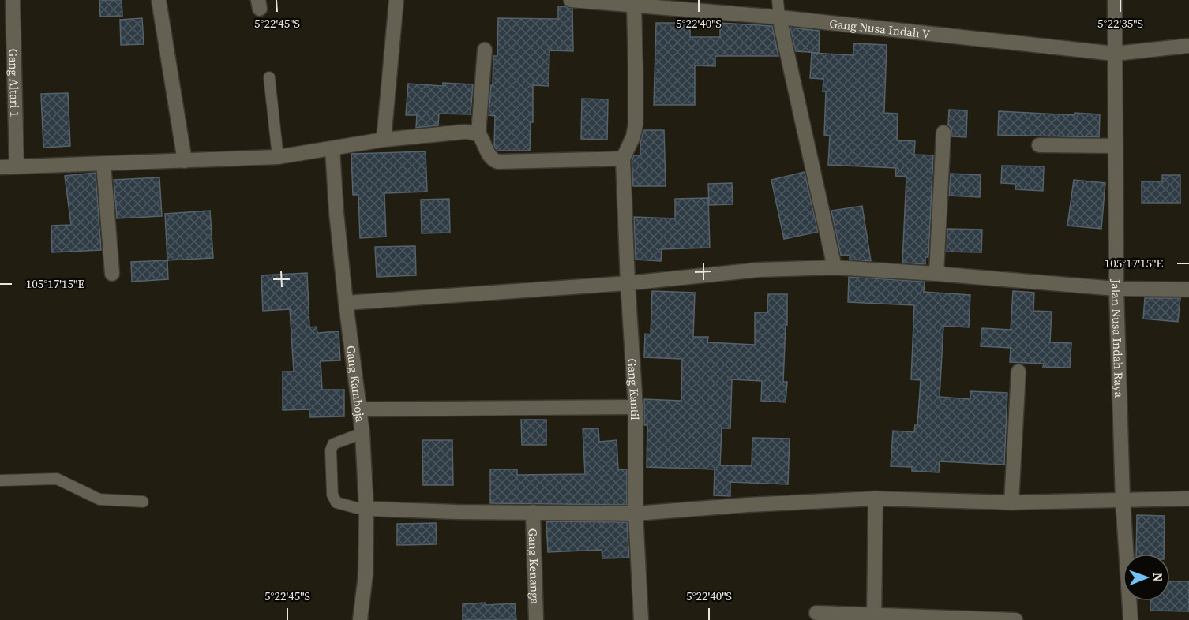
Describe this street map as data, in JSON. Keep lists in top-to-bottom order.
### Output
{
  "streets": {
    "street": [
      "Gang Nusa Indah V",
      "Gang Altari 1",
      "Jalan Nusa Indah Raya",
      "Gang Kamboja",
      "Gang Kantil",
      "Gang Kenanga"
    ]
  },
  "crossings": [
    ["Gang Nusa Indah V", "Jalan Nusa Indah Raya"]
  ],
  "north": "right",
  "coordinates": [
    "5°22'45\"S",
    "5°22'40\"S",
    "5°22'35\"S",
    "105°17'15\"E"
  ]
}
